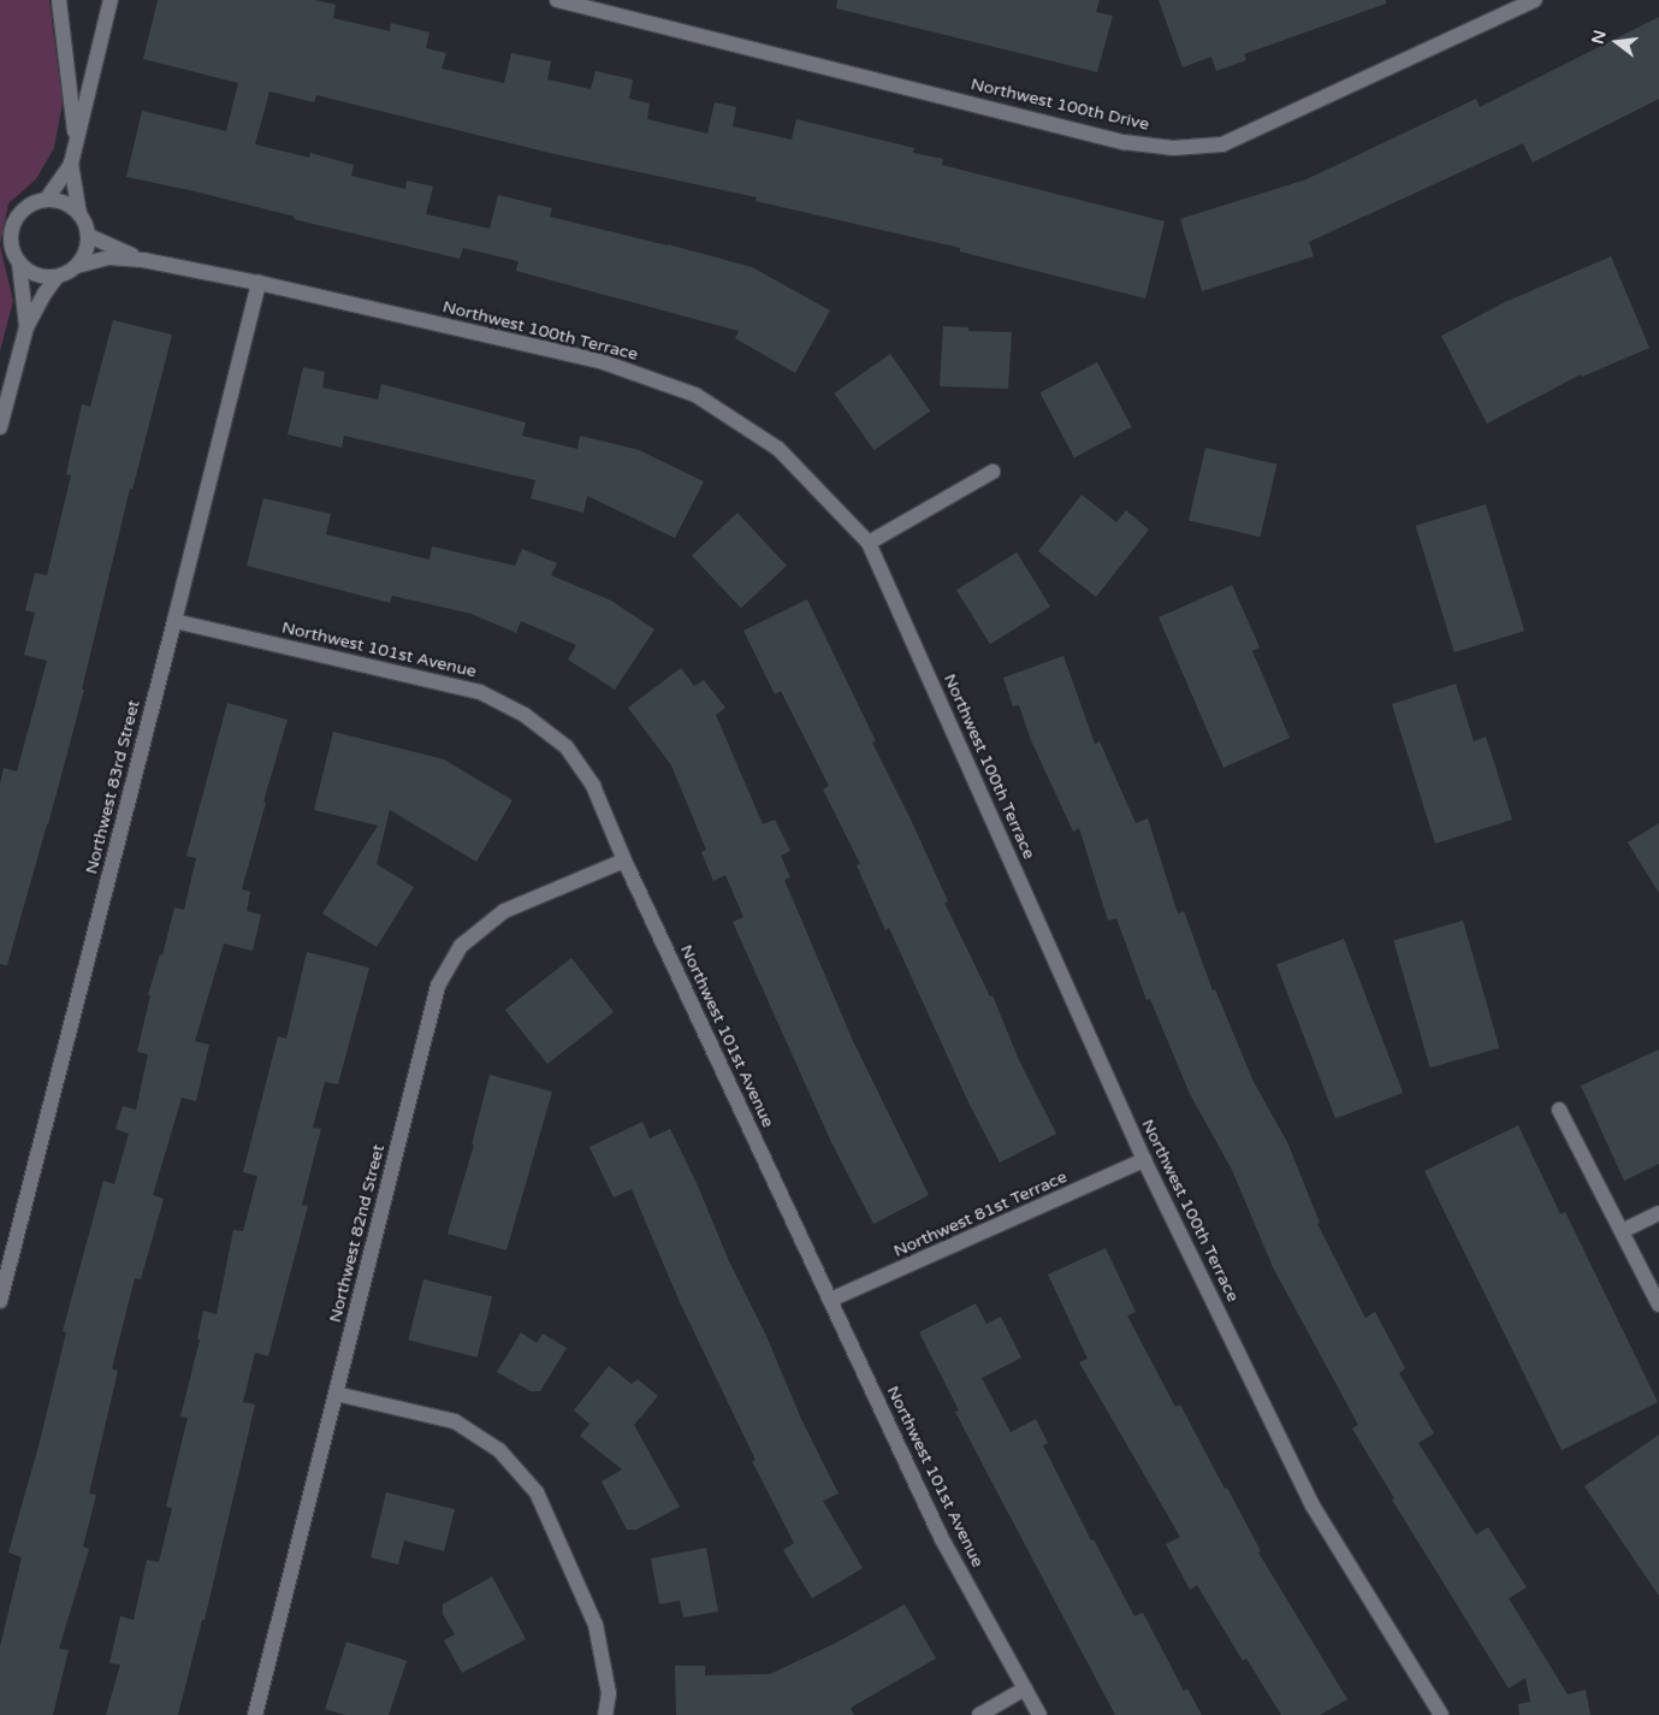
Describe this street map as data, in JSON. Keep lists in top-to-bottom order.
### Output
{
  "streets": {
    "street": [
      "Northwest 100th Drive",
      "Northwest 100th Terrace",
      "Northwest 101st Avenue",
      "Northwest 83rd Street",
      "Northwest 81st Terrace",
      "Northwest 82nd Street"
    ]
  },
  "crossings": [
    ["Northwest 100th Terrace", "Northwest 83rd Street"],
    ["Northwest 100th Terrace", "Northwest 81st Terrace"],
    ["Northwest 101st Avenue", "Northwest 83rd Street"],
    ["Northwest 101st Avenue", "Northwest 81st Terrace"],
    ["Northwest 101st Avenue", "Northwest 82nd Street"]
  ],
  "north": "left"
}
